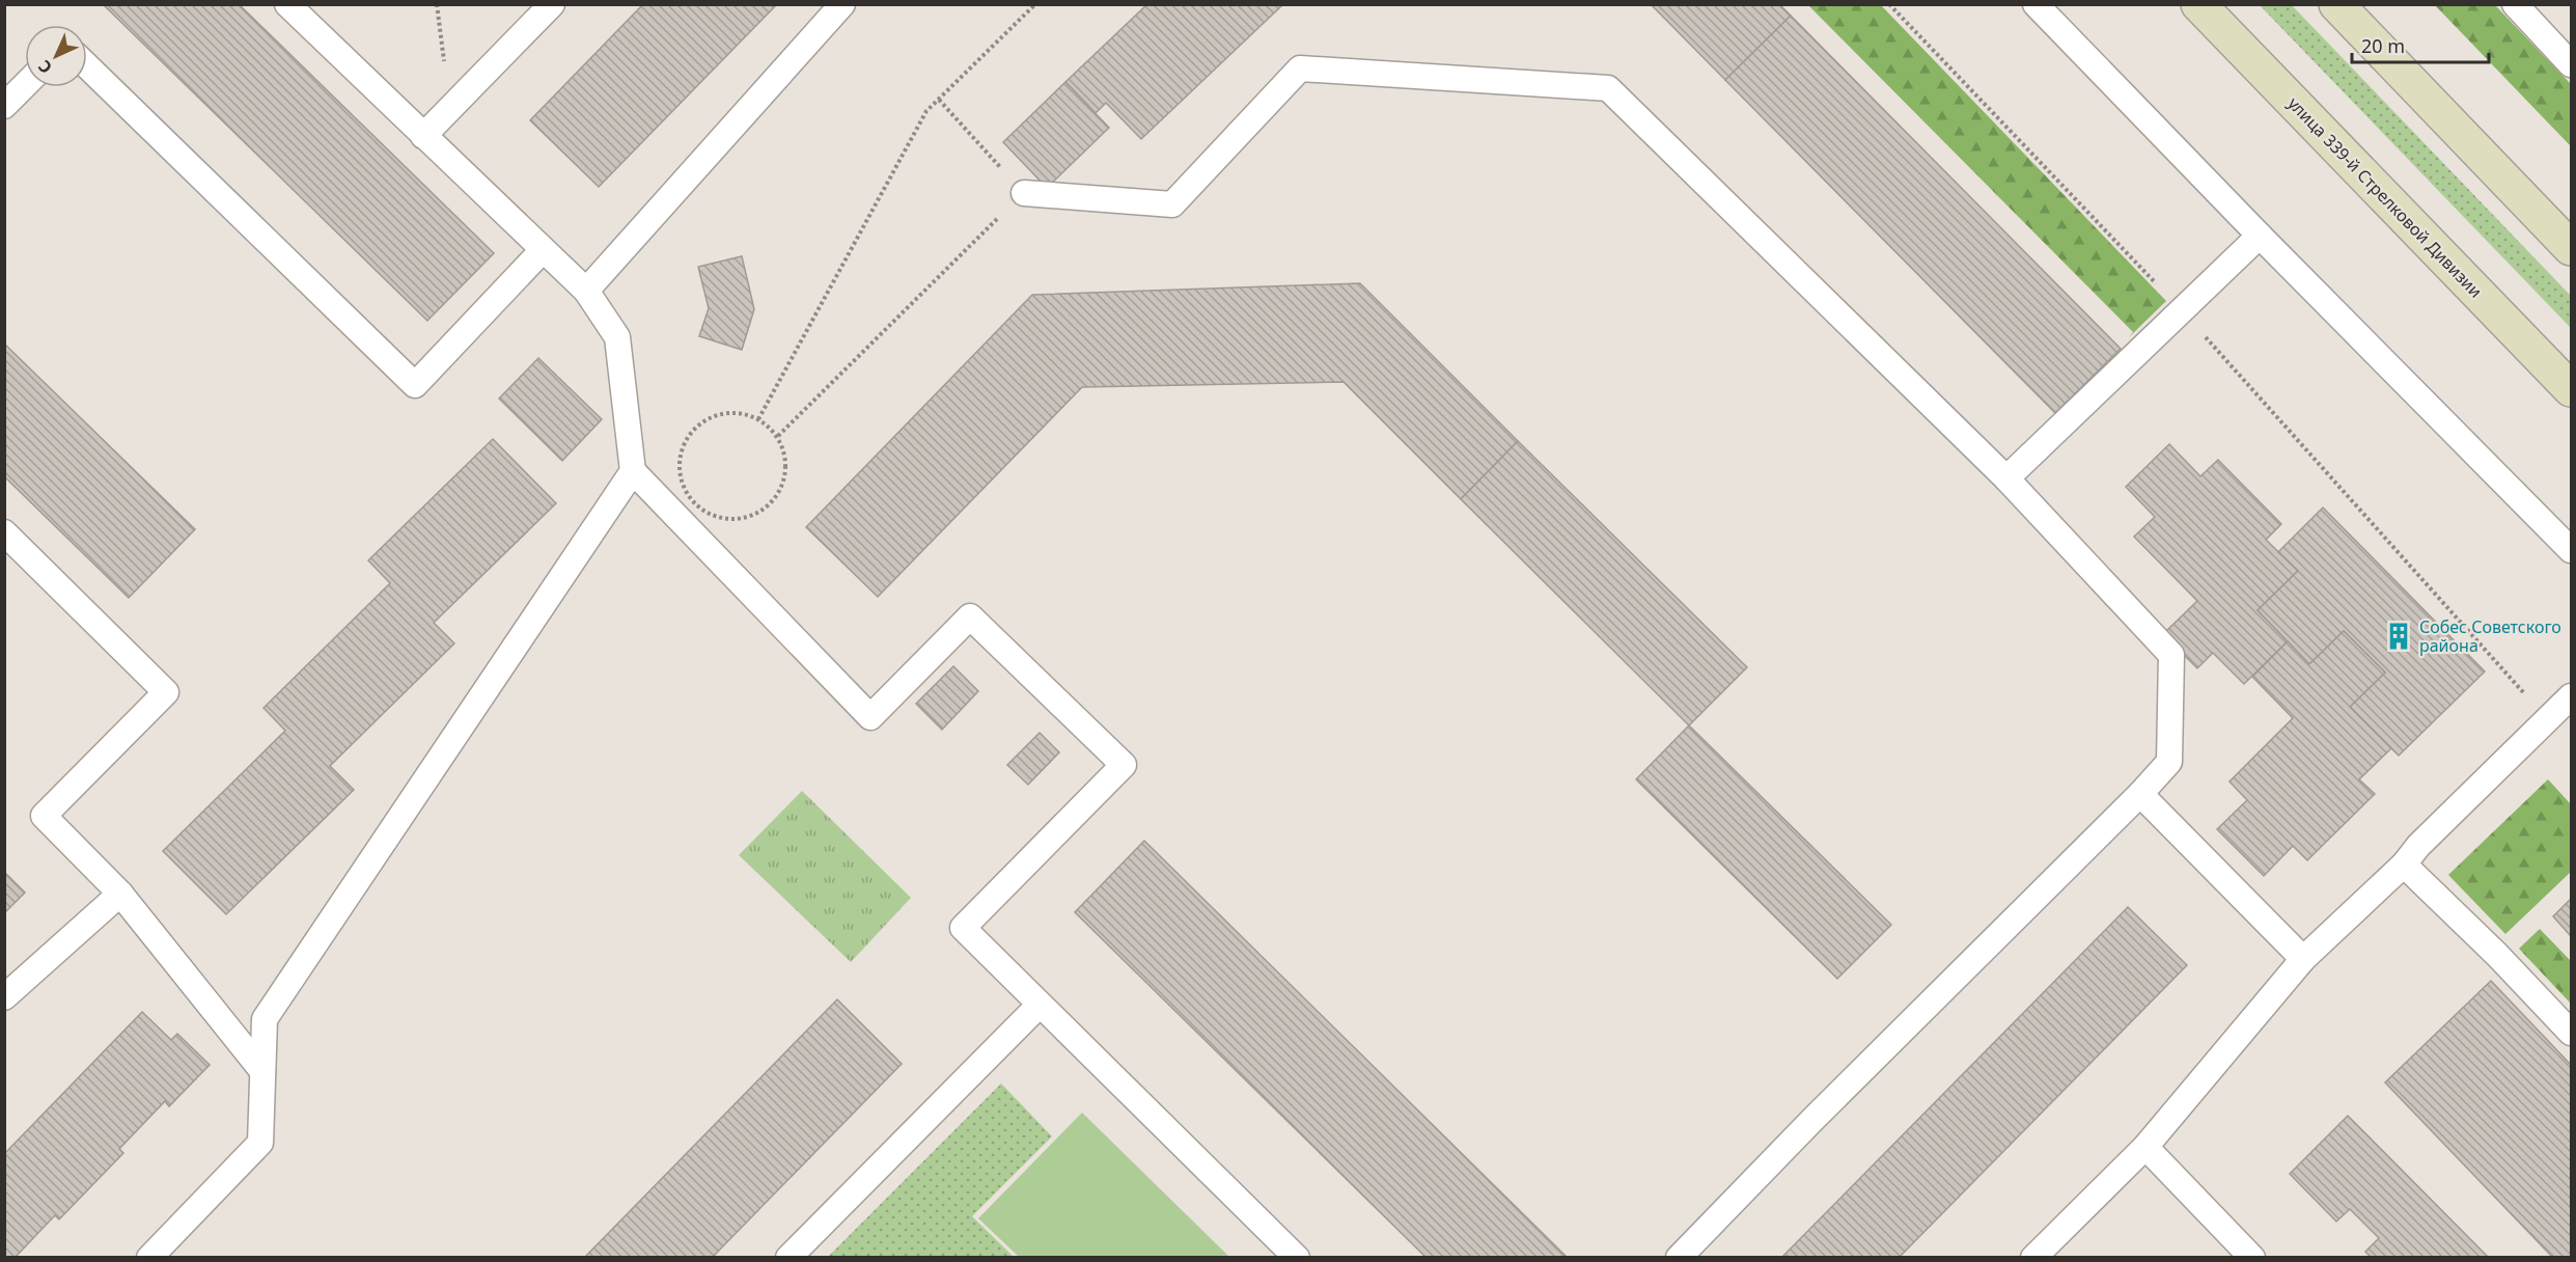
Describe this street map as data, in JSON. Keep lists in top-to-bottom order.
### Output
{
  "streets": {
    "main road": ["улица 339-й Стрелковой Дивизии"]
  },
  "places": {
    "building": ["Собес Советского района"]
  },
  "scale_bar": "20 m",
  "north": "bottom left"
}
